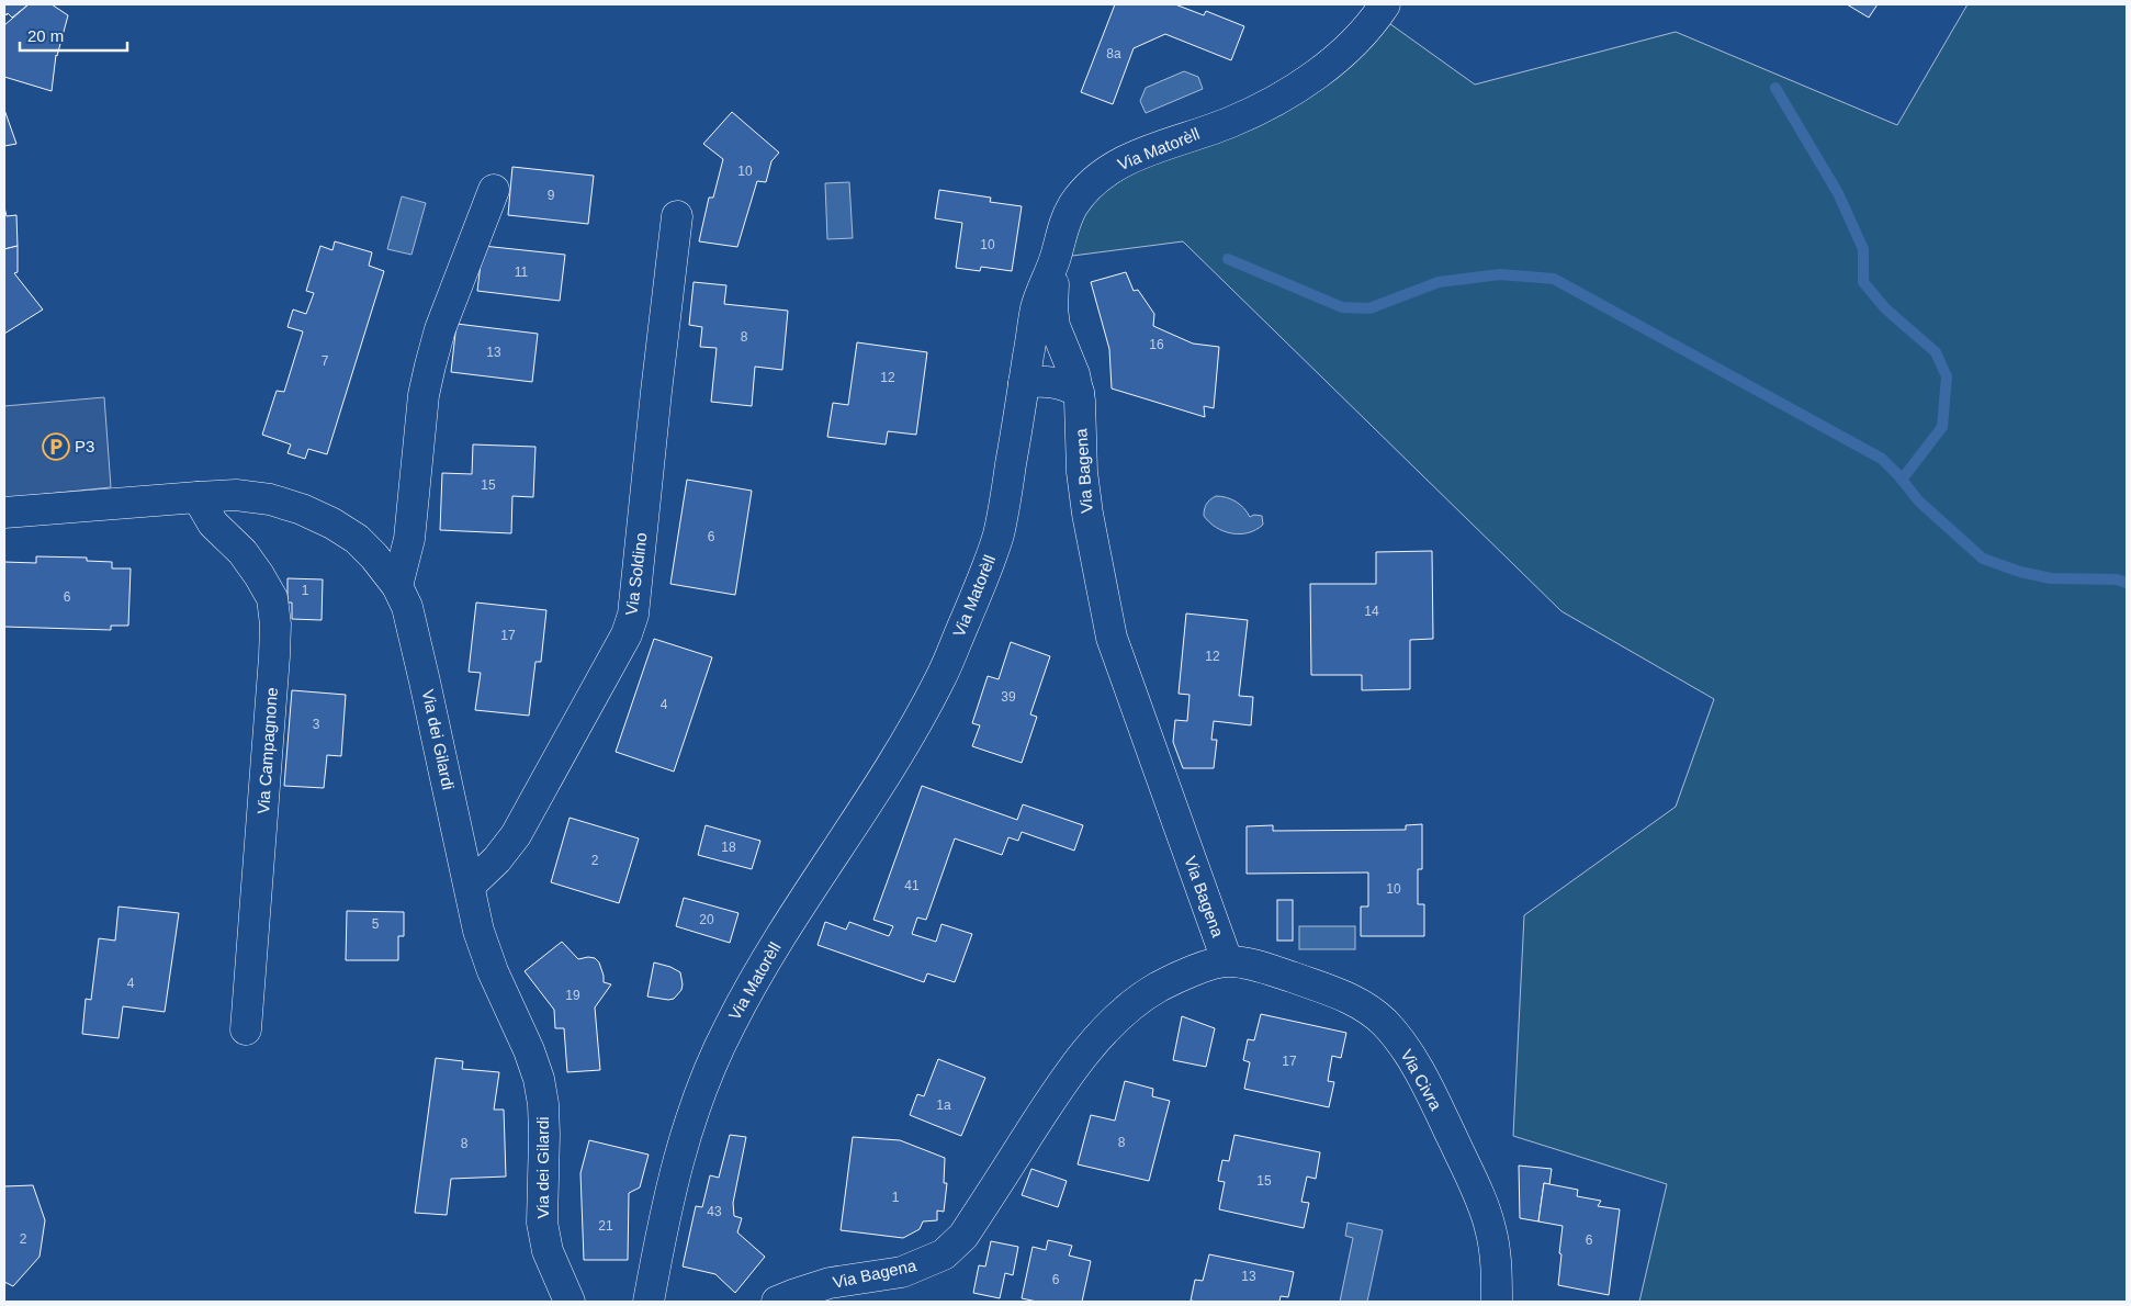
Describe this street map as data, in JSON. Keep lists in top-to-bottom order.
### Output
{
  "streets": {
    "street": [
      "Via Matorèll",
      "Via Bagena",
      "Via Soldino",
      "Via dei Gilardi",
      "Via Campagnone",
      "Via Civra"
    ]
  },
  "crossings": [
    ["Via Matorèll", "Via Bagena"],
    ["Via Bagena", "Via Civra"],
    ["Via Soldino", "Via dei Gilardi"],
    ["Via dei Gilardi", "Via Campagnone"]
  ],
  "places": {
    "parking": ["P3"]
  },
  "house_numbers": [
    "8a",
    "10",
    "9",
    "10",
    "11",
    "8",
    "16",
    "13",
    "7",
    "12",
    "15",
    "6",
    "1",
    "6",
    "14",
    "17",
    "12",
    "39",
    "4",
    "3",
    "18",
    "2",
    "41",
    "10",
    "20",
    "5",
    "4",
    "19",
    "17",
    "1a",
    "8",
    "8",
    "15",
    "1",
    "43",
    "21",
    "2",
    "6",
    "13",
    "6"
  ],
  "scale_bar": "20 m"
}
